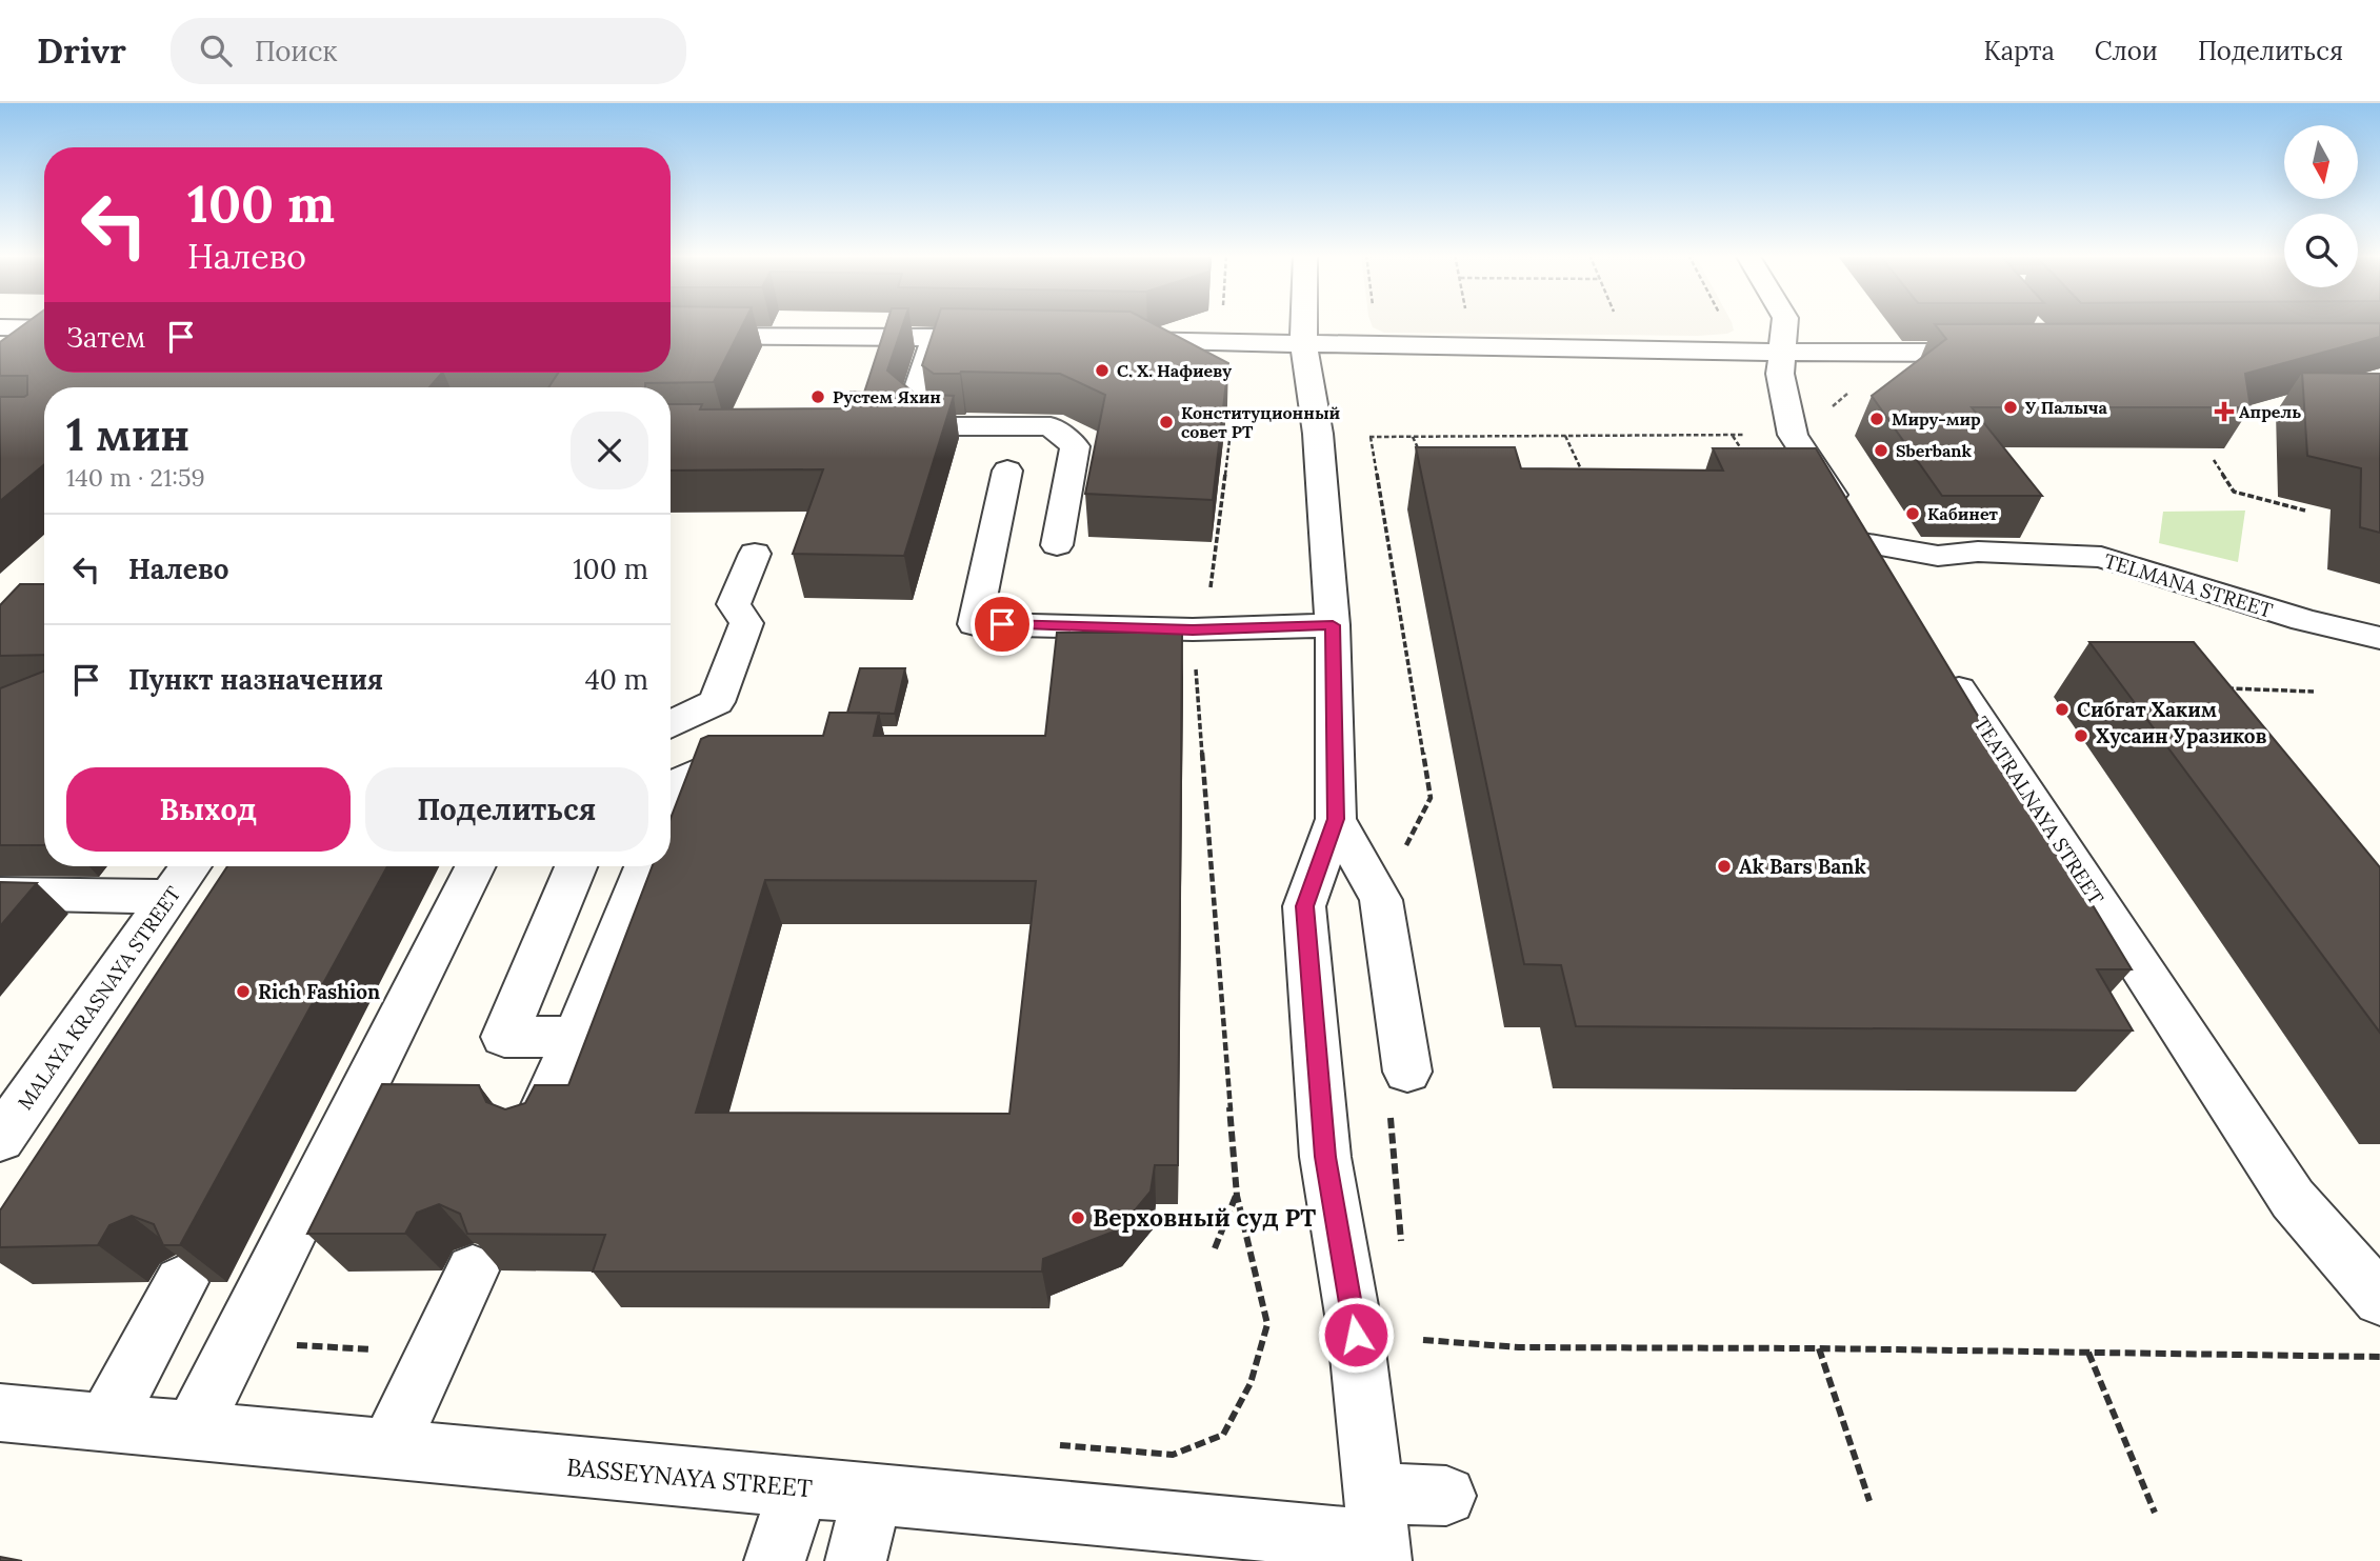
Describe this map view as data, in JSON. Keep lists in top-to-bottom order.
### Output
{
  "streets": {
    "street": [
      "TELMANA STREET",
      "TEATRALNAYA STREET",
      "MALAYA KRASNAYA STREET",
      "BASSEYNAYA STREET"
    ]
  },
  "places": {
    "other": [
      "С. Х. Нафиеву",
      "Рустем Яхин",
      "У Палыча",
      "Миру-мир",
      "Конституционный совет РТ",
      "Sberbank",
      "Кабинет",
      "Сибгат Хаким",
      "Хусаин Уразиков",
      "Ak Bars Bank",
      "Rich Fashion",
      "Верховный суд РТ"
    ],
    "health": ["Апрель"]
  },
  "north": "bottom",
  "page": {
    "header": "Drivr",
    "search": "Поиск",
    "nav": ["Карта", "Слои", "Поделиться"],
    "turn": ["100 m", "Налево"],
    "then": "Затем",
    "heading": ["1 мин", "140 m · 21:59"],
    "list": [
      {
        "name": "Налево",
        "value": "100 m"
      },
      {
        "name": "Пункт назначения",
        "value": "40 m"
      }
    ],
    "buttons": ["Выход", "Поделиться"]
  }
}
